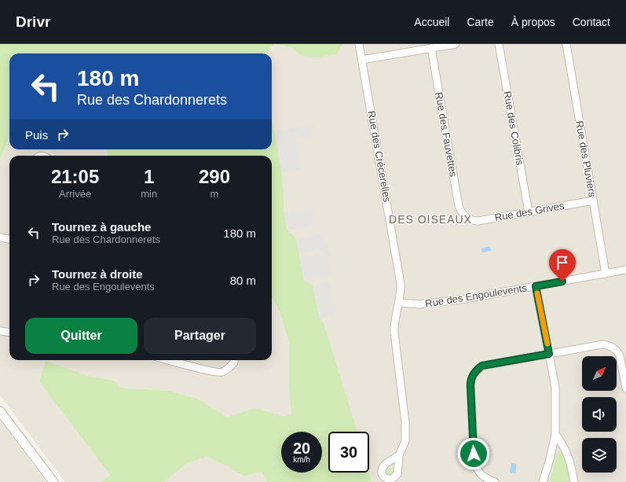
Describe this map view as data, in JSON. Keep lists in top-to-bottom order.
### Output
{
  "streets": {
    "street": [
      "Rue des Colibris",
      "Rue des Fauvettes",
      "Rue des Crécerelles",
      "Rue des Pluviers",
      "Rue des Grives",
      "Rue des Engoulevents"
    ]
  },
  "crossings": [
    ["Rue des Colibris", "Rue des Grives"],
    ["Rue des Fauvettes", "Rue des Grives"],
    ["Rue des Crécerelles", "Rue des Engoulevents"],
    ["Rue des Pluviers", "Rue des Grives"],
    ["Rue des Pluviers", "Rue des Engoulevents"]
  ],
  "districts": ["DES OISEAUX"],
  "north": "top right",
  "page": {
    "header": "Drivr",
    "nav": [
      "Accueil",
      "Carte",
      "À propos",
      "Contact"
    ],
    "turn": ["180 m", "Rue des Chardonnerets"],
    "then": "Puis",
    "eta": [
      "21:05",
      "Arrivée",
      "1",
      "min",
      "290",
      "m"
    ],
    "list": [
      {
        "name": "Tournez à gauche",
        "note": "Rue des Chardonnerets",
        "value": "180 m"
      },
      {
        "name": "Tournez à droite",
        "note": "Rue des Engoulevents",
        "value": "80 m"
      }
    ],
    "buttons": ["Quitter", "Partager"],
    "speed": "20 km/h",
    "limit": "30"
  }
}
